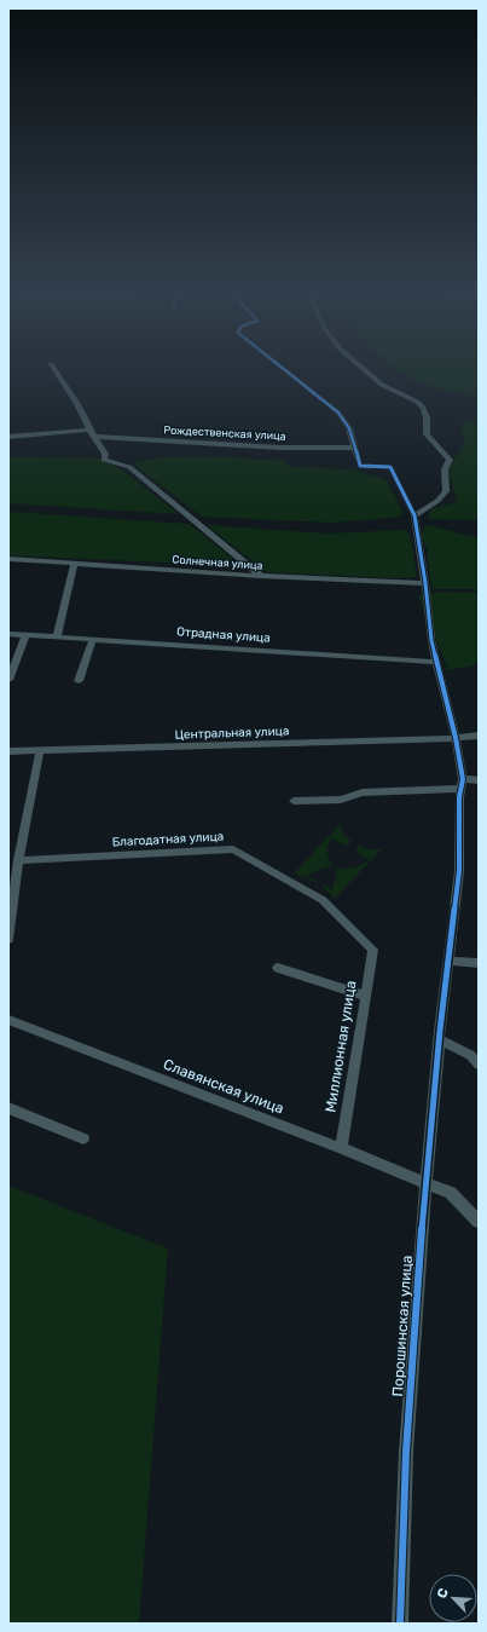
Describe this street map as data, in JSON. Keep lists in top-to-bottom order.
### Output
{
  "streets": {
    "street": [
      "Рождественская улица",
      "Солнечная улица",
      "Отрадная улица",
      "Центральная улица",
      "Благодатная улица",
      "Миллионная улица",
      "Славянская улица",
      "Порошинская улица"
    ]
  },
  "crossings": [
    ["Рождественская улица", "Порошинская улица"],
    ["Солнечная улица", "Порошинская улица"],
    ["Отрадная улица", "Порошинская улица"],
    ["Центральная улица", "Порошинская улица"],
    ["Благодатная улица", "Миллионная улица"],
    ["Миллионная улица", "Славянская улица"],
    ["Славянская улица", "Порошинская улица"]
  ],
  "north": "top left"
}
